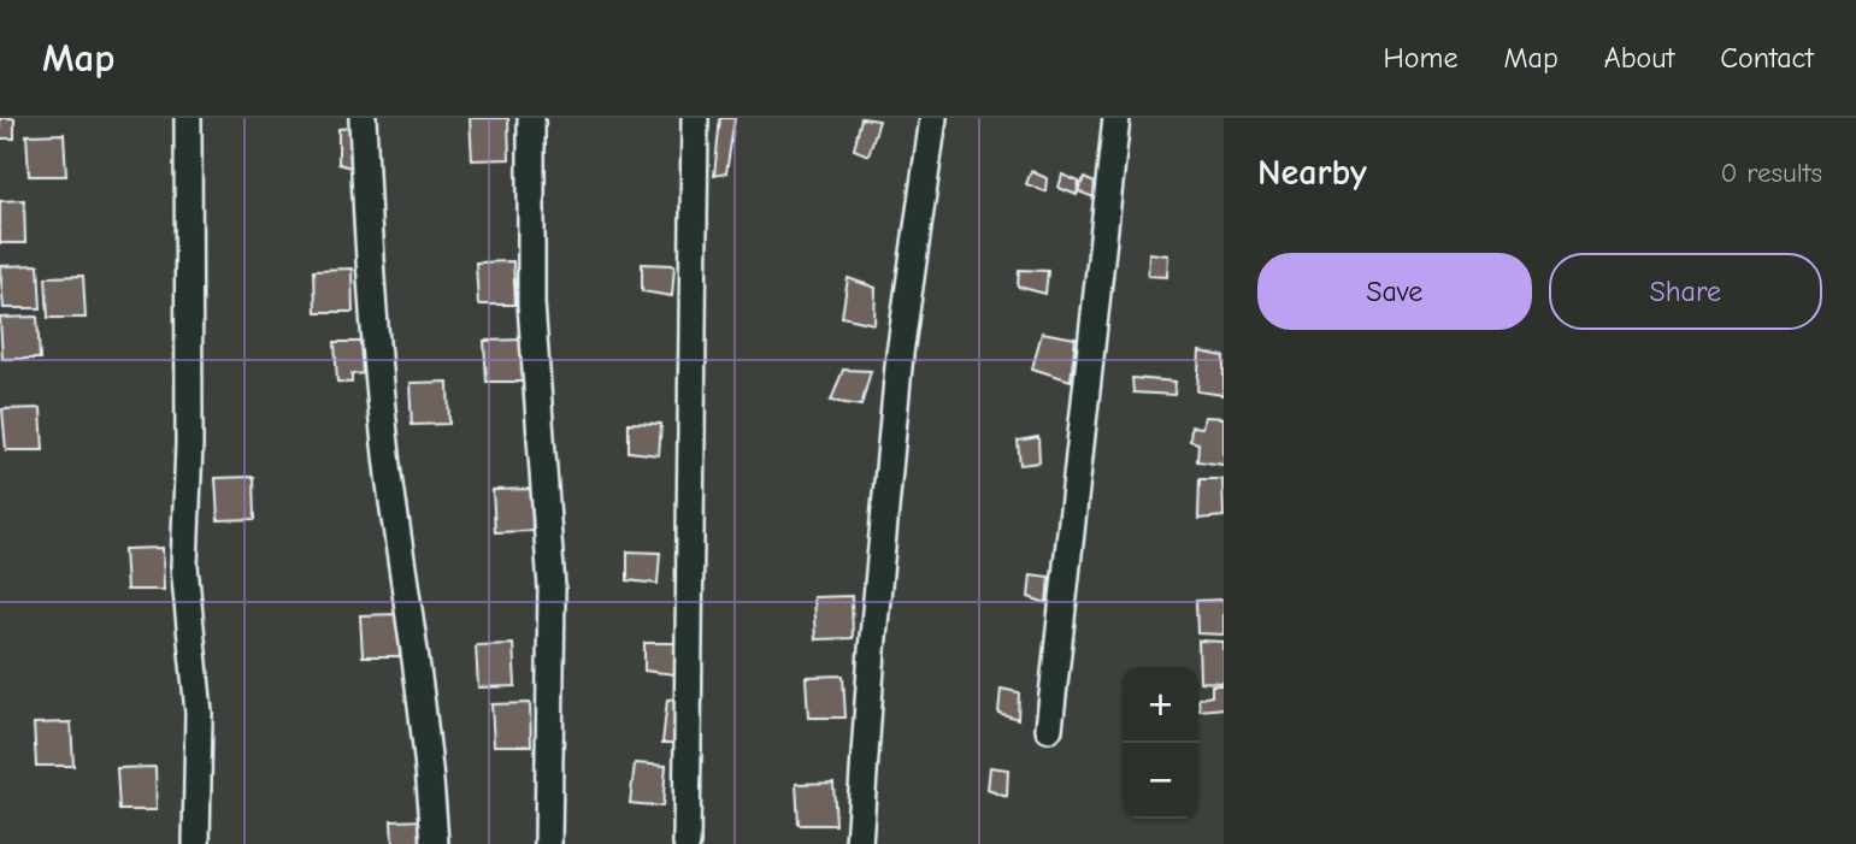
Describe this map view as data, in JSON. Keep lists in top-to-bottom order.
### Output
{
  "page": {
    "header": "Map",
    "nav": [
      "Home",
      "Map",
      "About",
      "Contact"
    ],
    "heading": ["Nearby", "0 results"],
    "buttons": ["Save", "Share"],
    "map_buttons": ["+", "−"]
  }
}
